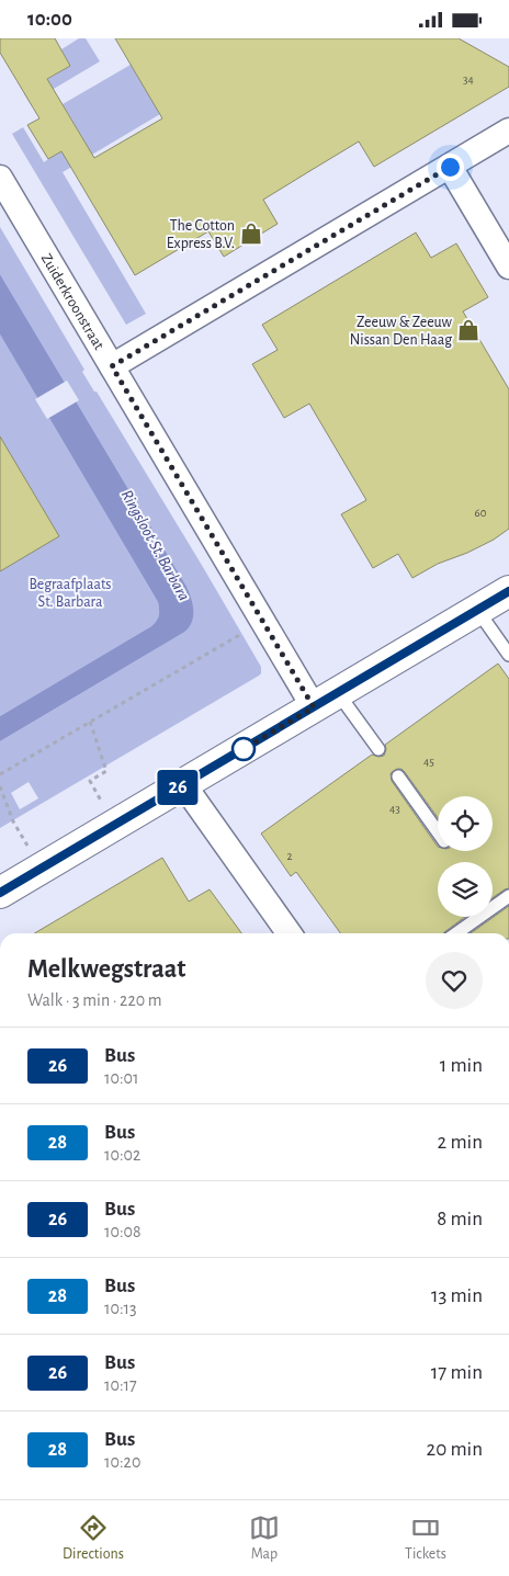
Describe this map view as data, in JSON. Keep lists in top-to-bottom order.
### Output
{
  "streets": {
    "street": ["Zuiderkroonstraat"]
  },
  "water": ["Ringsloot St. Barbara"],
  "parks": ["Begraafplaats St. Barbara"],
  "places": {
    "shop": ["The Cotton Express B.V.", "Zeeuw & Zeeuw Nissan Den Haag"]
  },
  "lines": ["bus line 26"],
  "house_numbers": [
    "34",
    "60",
    "45",
    "43",
    "2"
  ],
  "page": {
    "status": "10:00",
    "on_map": "26",
    "heading": ["Melkwegstraat", "Walk · 3 min · 220 m"],
    "list": [
      {
        "mark": "26",
        "name": "Bus",
        "note": "10:01",
        "value": "1 min"
      },
      {
        "mark": "28",
        "name": "Bus",
        "note": "10:02",
        "value": "2 min"
      },
      {
        "mark": "26",
        "name": "Bus",
        "note": "10:08",
        "value": "8 min"
      },
      {
        "mark": "28",
        "name": "Bus",
        "note": "10:13",
        "value": "13 min"
      },
      {
        "mark": "26",
        "name": "Bus",
        "note": "10:17",
        "value": "17 min"
      },
      {
        "mark": "28",
        "name": "Bus",
        "note": "10:20",
        "value": "20 min"
      }
    ],
    "tabs": ["Directions", "Map", "Tickets"]
  }
}
